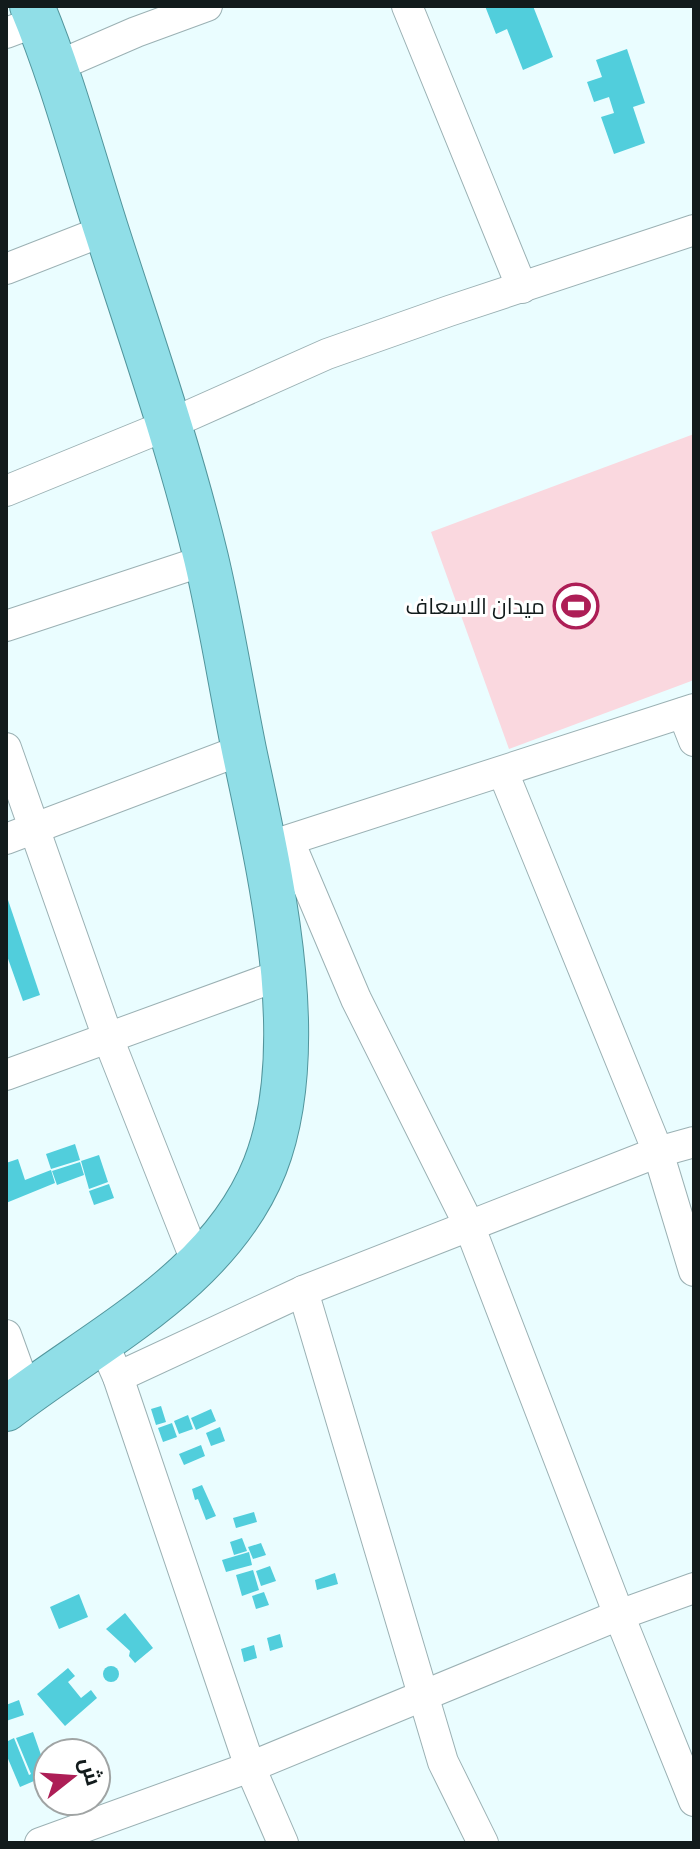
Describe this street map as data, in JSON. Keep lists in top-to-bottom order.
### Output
{
  "places": {
    "sports": ["ميدان الاسعاف"]
  },
  "north": "right"
}
